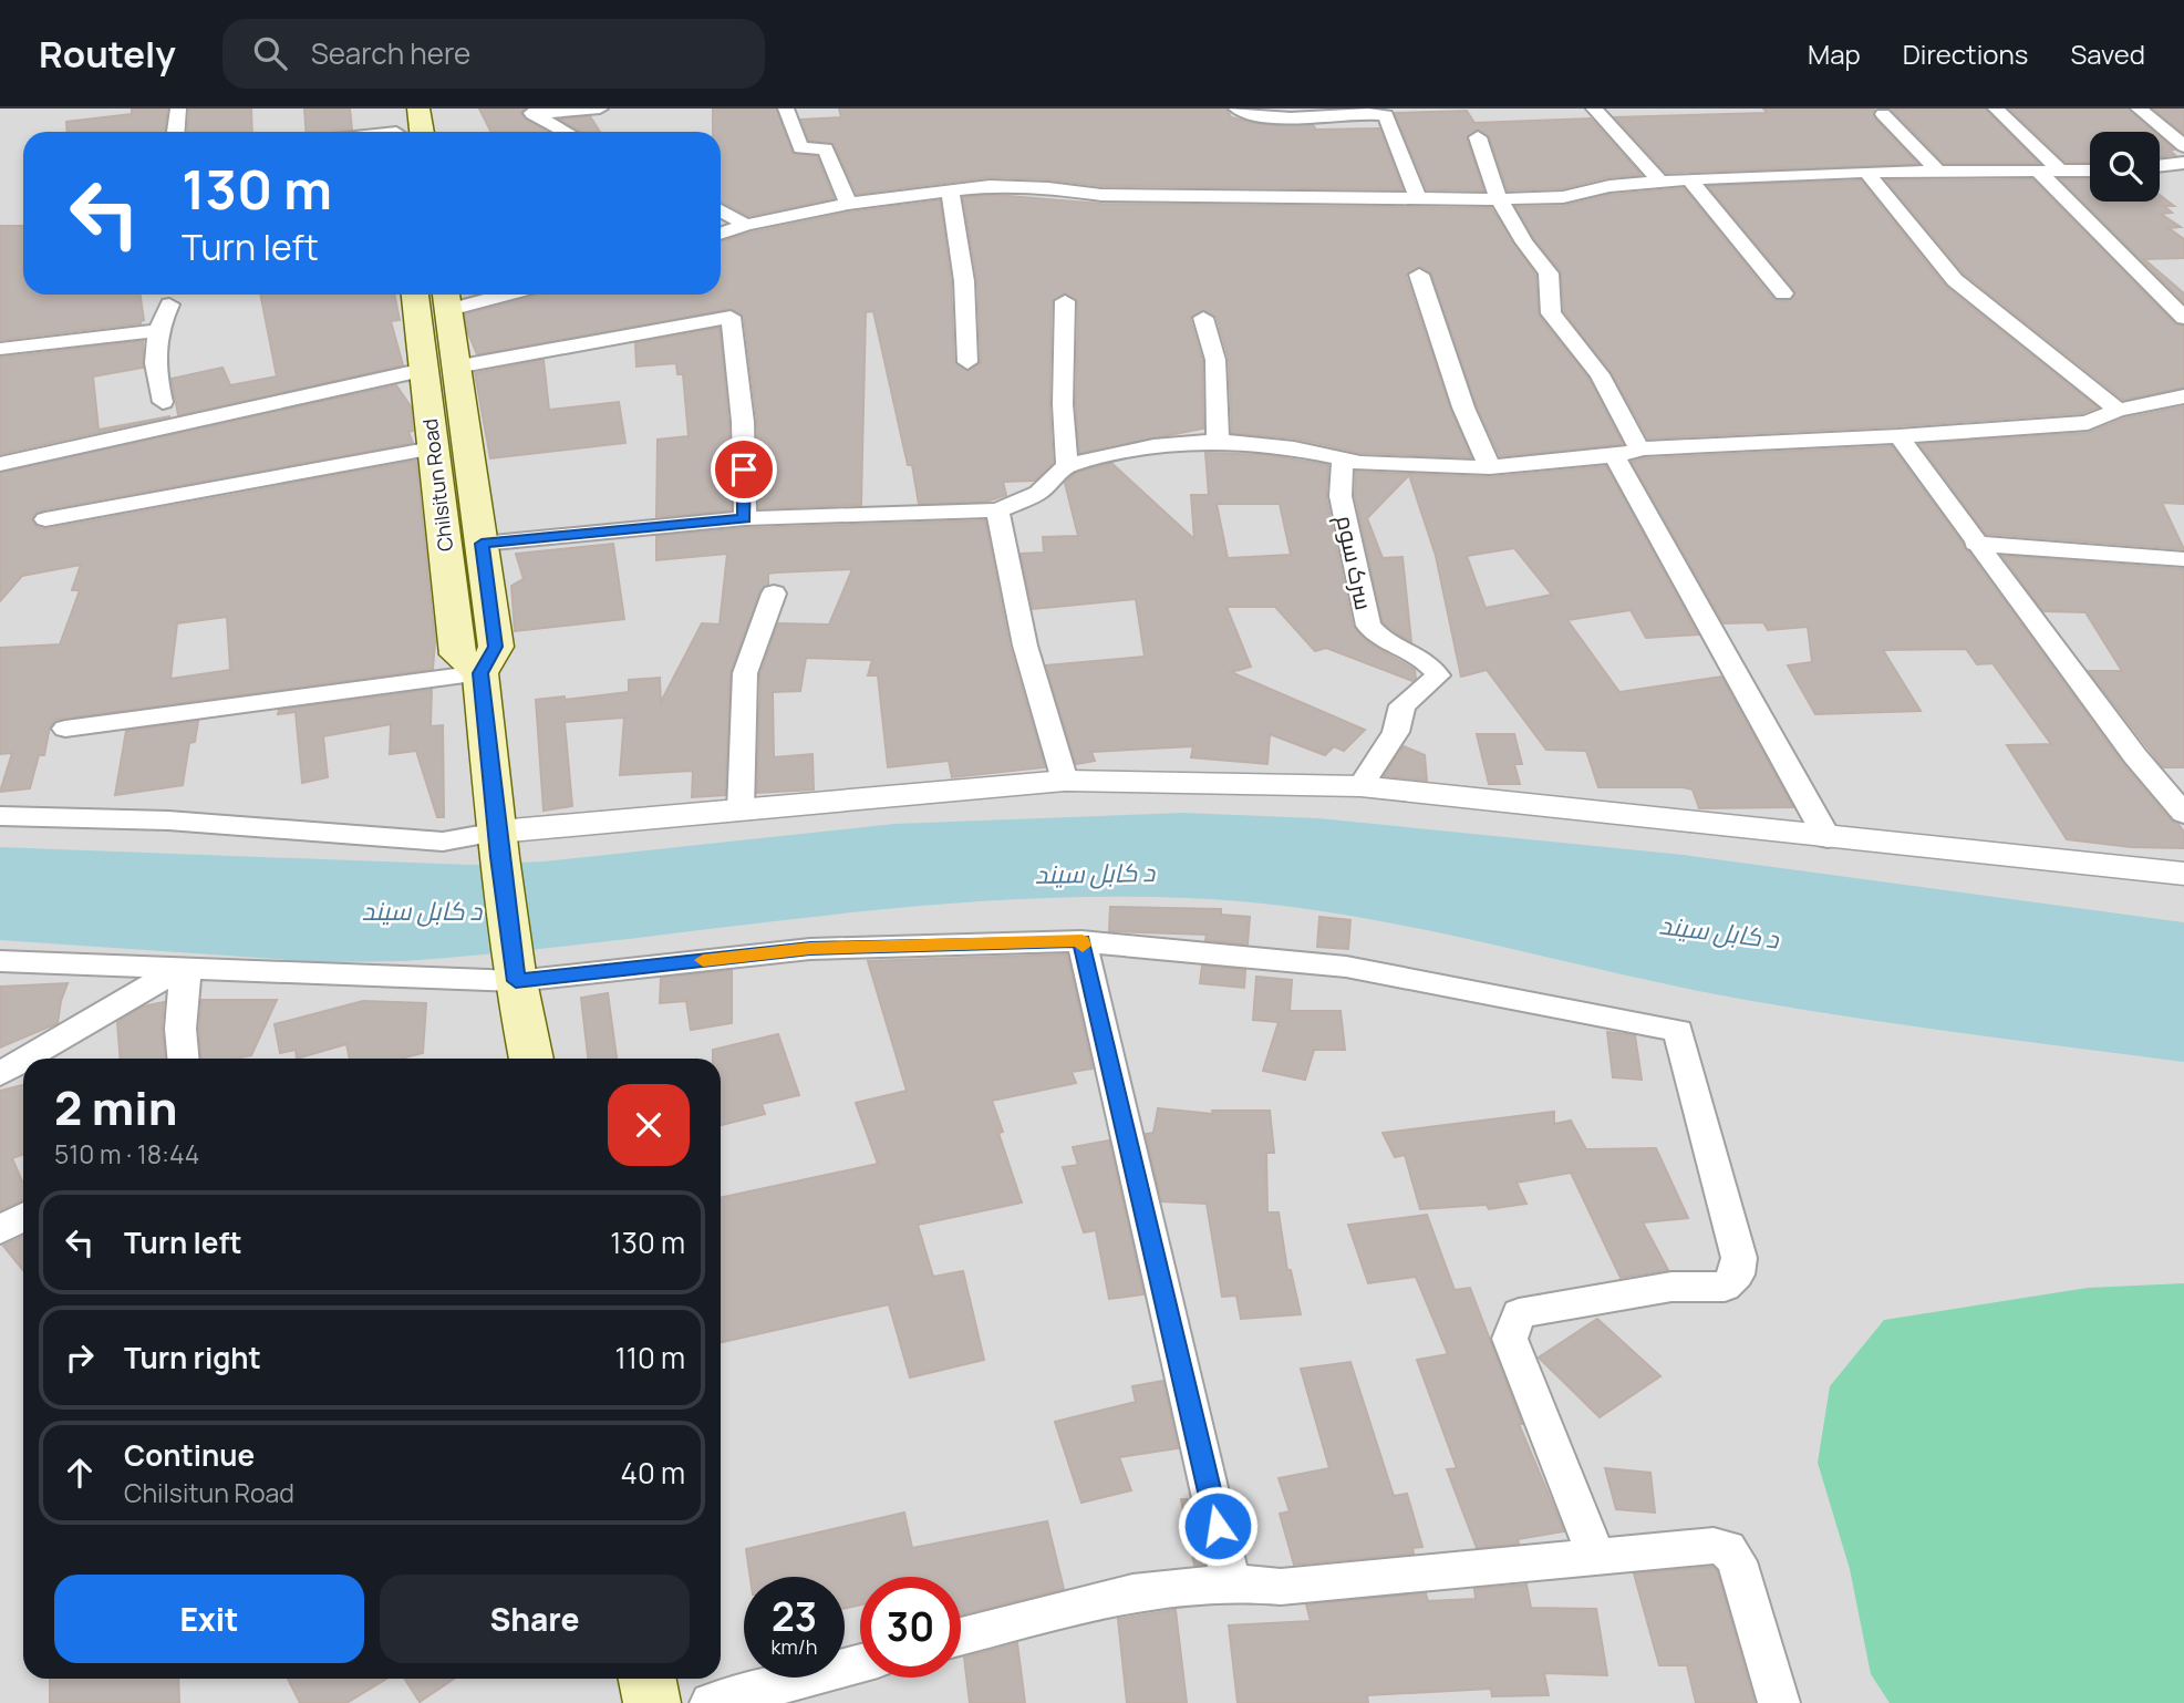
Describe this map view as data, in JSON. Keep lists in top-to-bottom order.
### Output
{
  "streets": {
    "main road": ["Chilsitun Road"],
    "street": ["سرک سوم"]
  },
  "water": ["د کابل سيند"],
  "page": {
    "header": "Routely",
    "search": "Search here",
    "nav": ["Map", "Directions", "Saved"],
    "turn": ["130 m", "Turn left"],
    "heading": ["2 min", "510 m · 18:44"],
    "list": [
      {
        "name": "Turn left",
        "value": "130 m"
      },
      {
        "name": "Turn right",
        "value": "110 m"
      },
      {
        "name": "Continue",
        "note": "Chilsitun Road",
        "value": "40 m"
      }
    ],
    "buttons": ["Exit", "Share"],
    "speed": "23 km/h",
    "limit": "30"
  }
}
